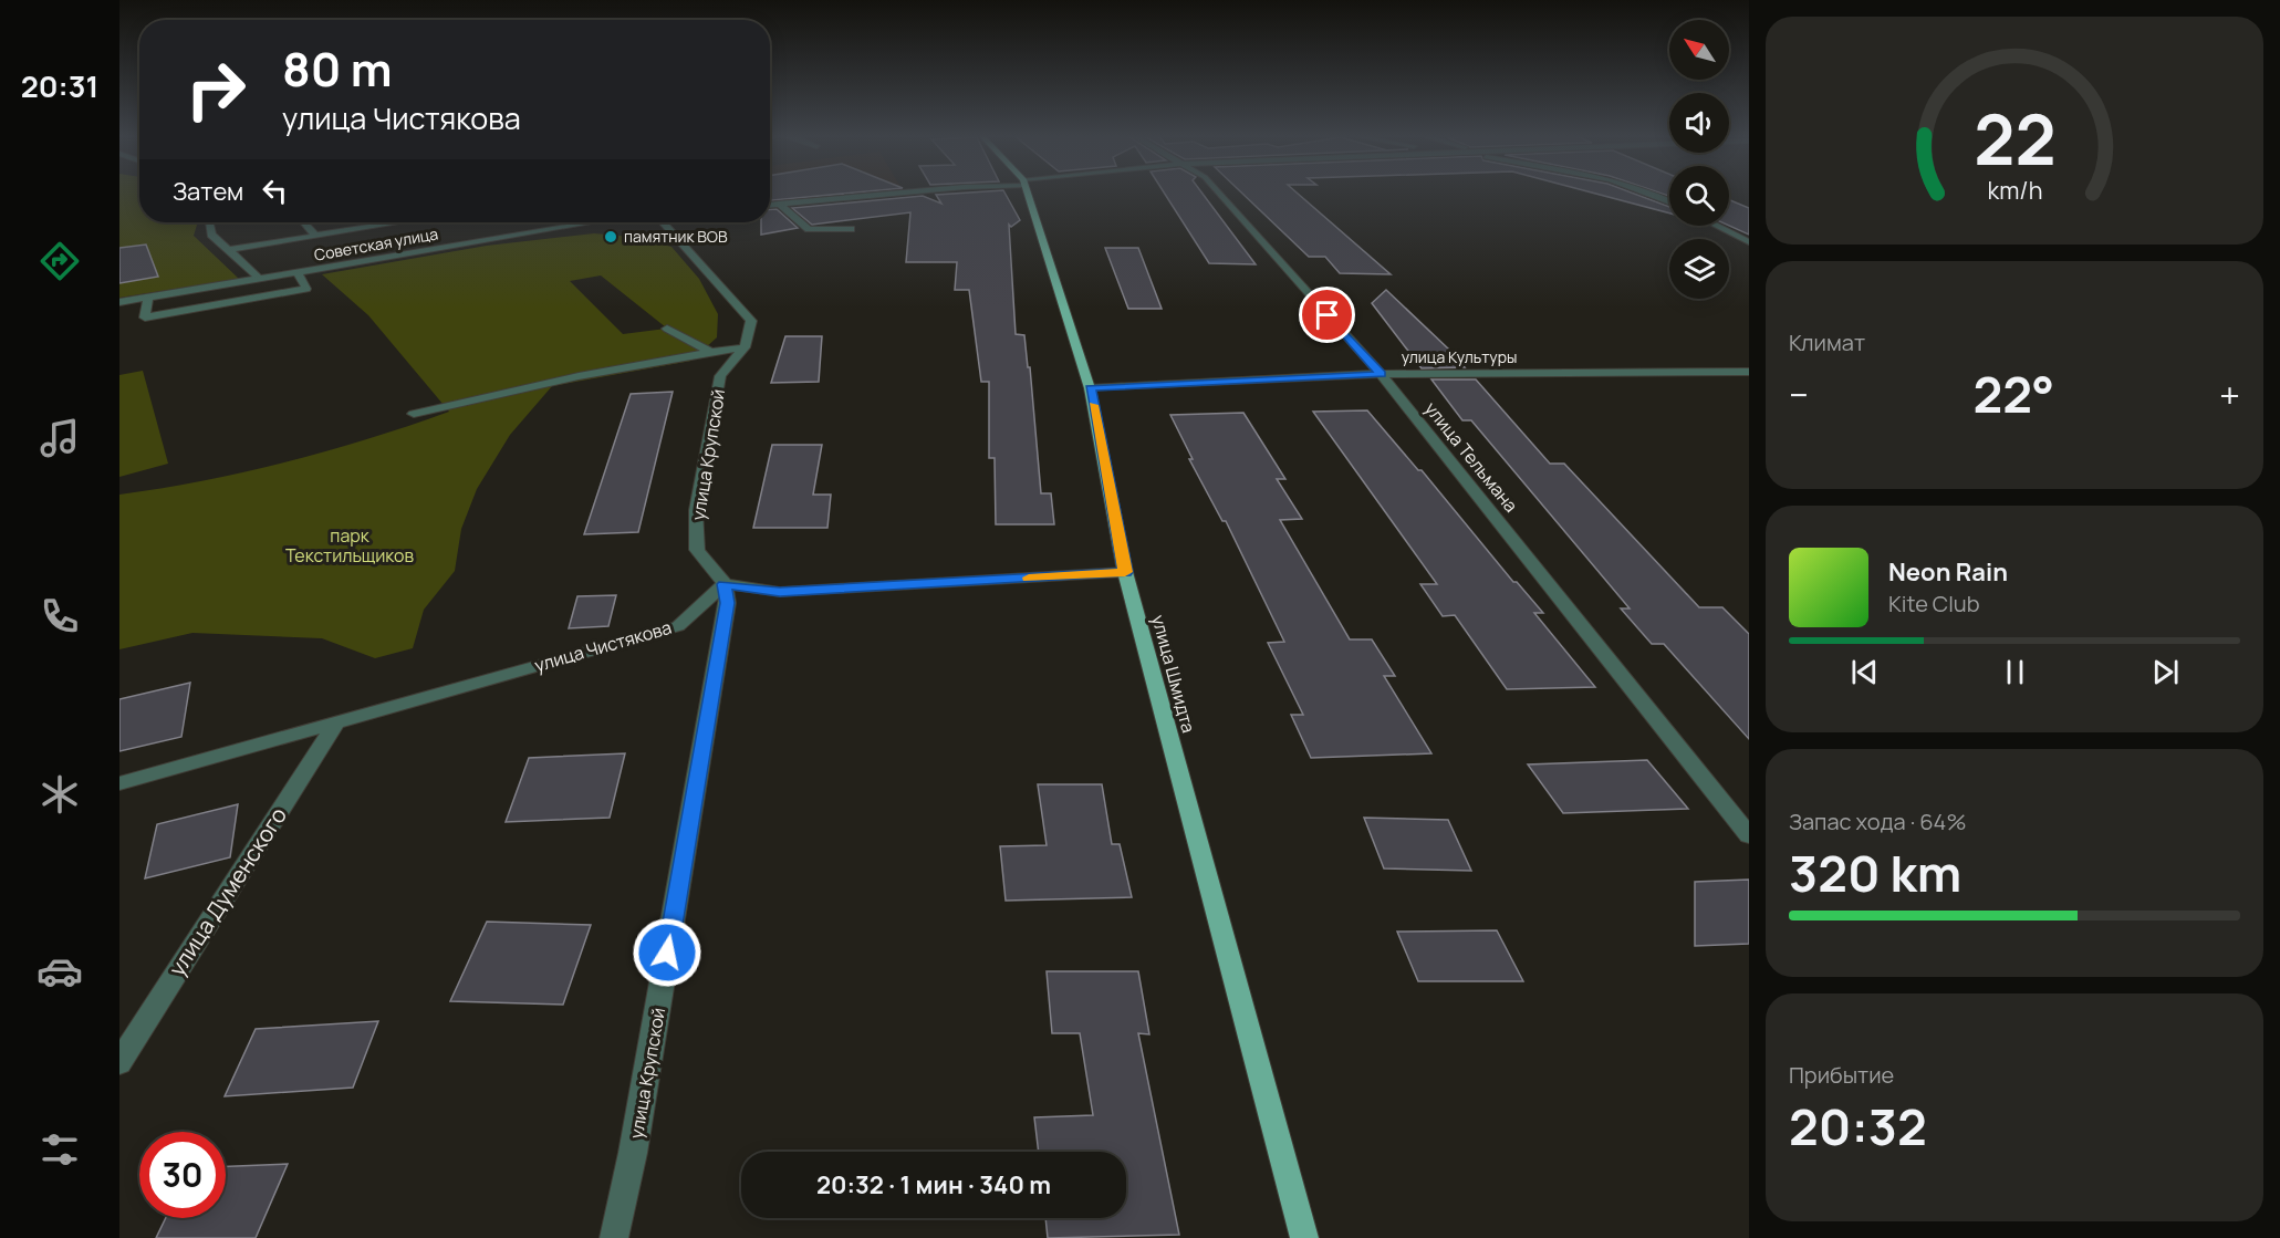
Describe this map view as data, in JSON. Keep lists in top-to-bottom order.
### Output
{
  "streets": {
    "main road": ["улица Шмидта"],
    "street": [
      "Советская улица",
      "улица Культуры",
      "улица Крупской",
      "улица Тельмана",
      "улица Чистякова",
      "улица Думенского"
    ]
  },
  "crossings": [
    ["улица Культуры", "улица Тельмана"],
    ["улица Культуры", "улица Шмидта"],
    ["улица Крупской", "улица Чистякова"],
    ["улица Чистякова", "улица Думенского"]
  ],
  "parks": ["парк Текстильщиков"],
  "places": ["памятник ВОВ"],
  "north": "top left",
  "page": {
    "tabs": "20:31",
    "turn": ["80 m", "улица Чистякова"],
    "then": "Затем",
    "tile": [
      "Климат",
      ["Запас хода · 64%", "320 km"],
      ["Прибытие", "20:32"]
    ],
    "heat": ["−", "22°", "+"],
    "song": ["Neon Rain", "Kite Club"],
    "limit": "30",
    "trip": "20:32 · 1 мин · 340 m",
    "gauge": ["22", "km/h"]
  }
}
